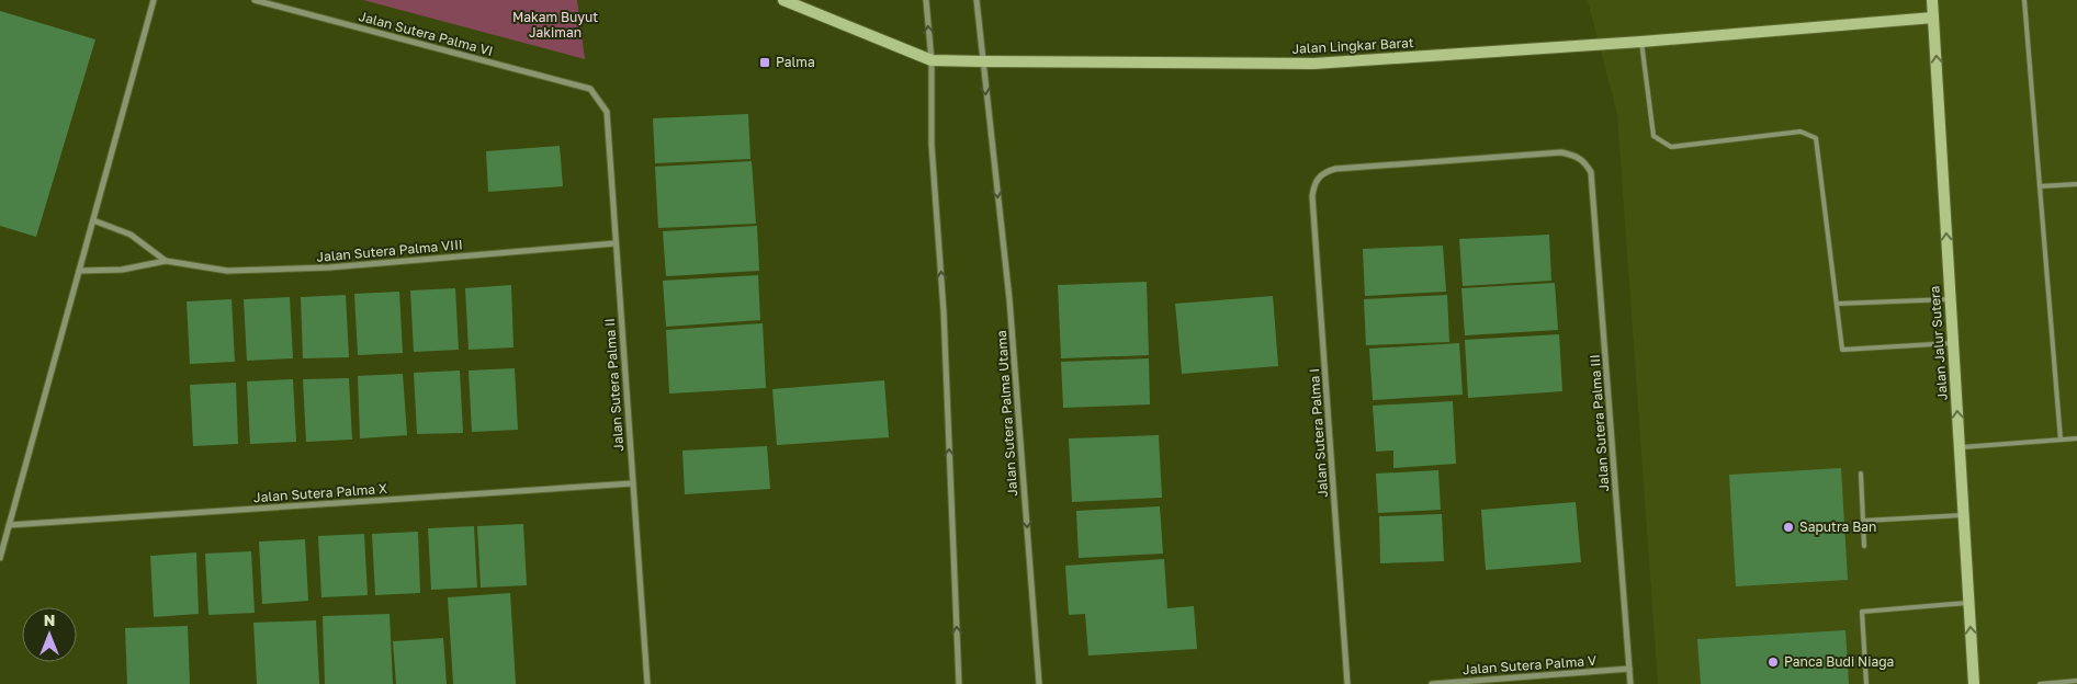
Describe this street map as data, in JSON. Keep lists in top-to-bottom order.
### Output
{
  "streets": {
    "street": [
      "Jalan Sutera Palma VI",
      "Jalan Lingkar Barat",
      "Jalan Sutera Palma VIII",
      "Jalan Jalur Sutera",
      "Jalan Sutera Palma II",
      "Jalan Sutera Palma Utama",
      "Jalan Sutera Palma III",
      "Jalan Sutera Palma I",
      "Jalan Sutera Palma X",
      "Jalan Sutera Palma V"
    ]
  },
  "crossings": [
    ["Jalan Sutera Palma VI", "Jalan Sutera Palma II"],
    ["Jalan Lingkar Barat", "Jalan Jalur Sutera"],
    ["Jalan Lingkar Barat", "Jalan Sutera Palma Utama"],
    ["Jalan Sutera Palma VIII", "Jalan Sutera Palma II"],
    ["Jalan Sutera Palma II", "Jalan Sutera Palma X"],
    ["Jalan Sutera Palma III", "Jalan Sutera Palma I"],
    ["Jalan Sutera Palma III", "Jalan Sutera Palma V"]
  ],
  "one_way": ["Jalan Jalur Sutera", "Jalan Sutera Palma Utama"],
  "parks": ["Makam Buyut Jakiman"],
  "places": {
    "transit": ["Palma"],
    "other": ["Saputra Ban", "Panca Budi Niaga"]
  },
  "north": "top"
}
